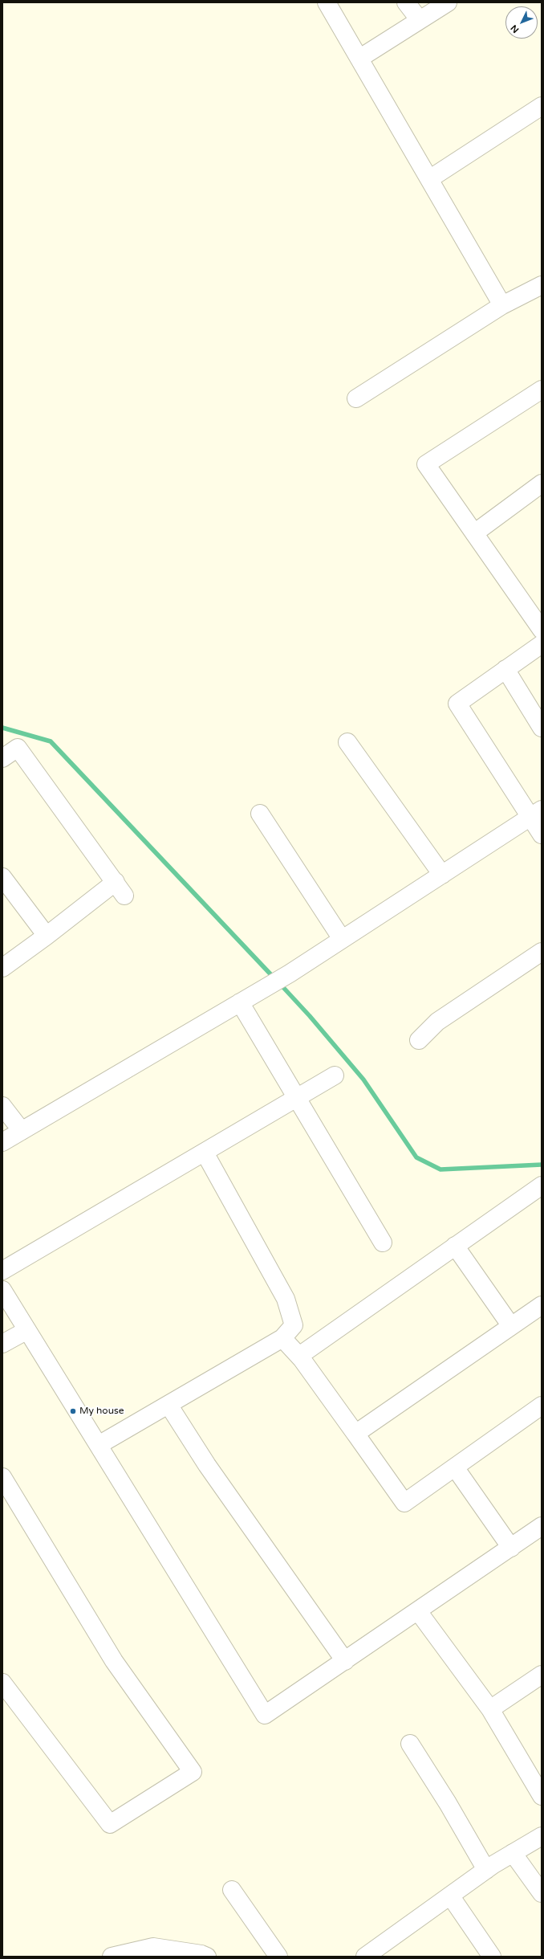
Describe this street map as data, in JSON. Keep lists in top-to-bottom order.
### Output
{
  "places": ["My house"],
  "north": "bottom left"
}
